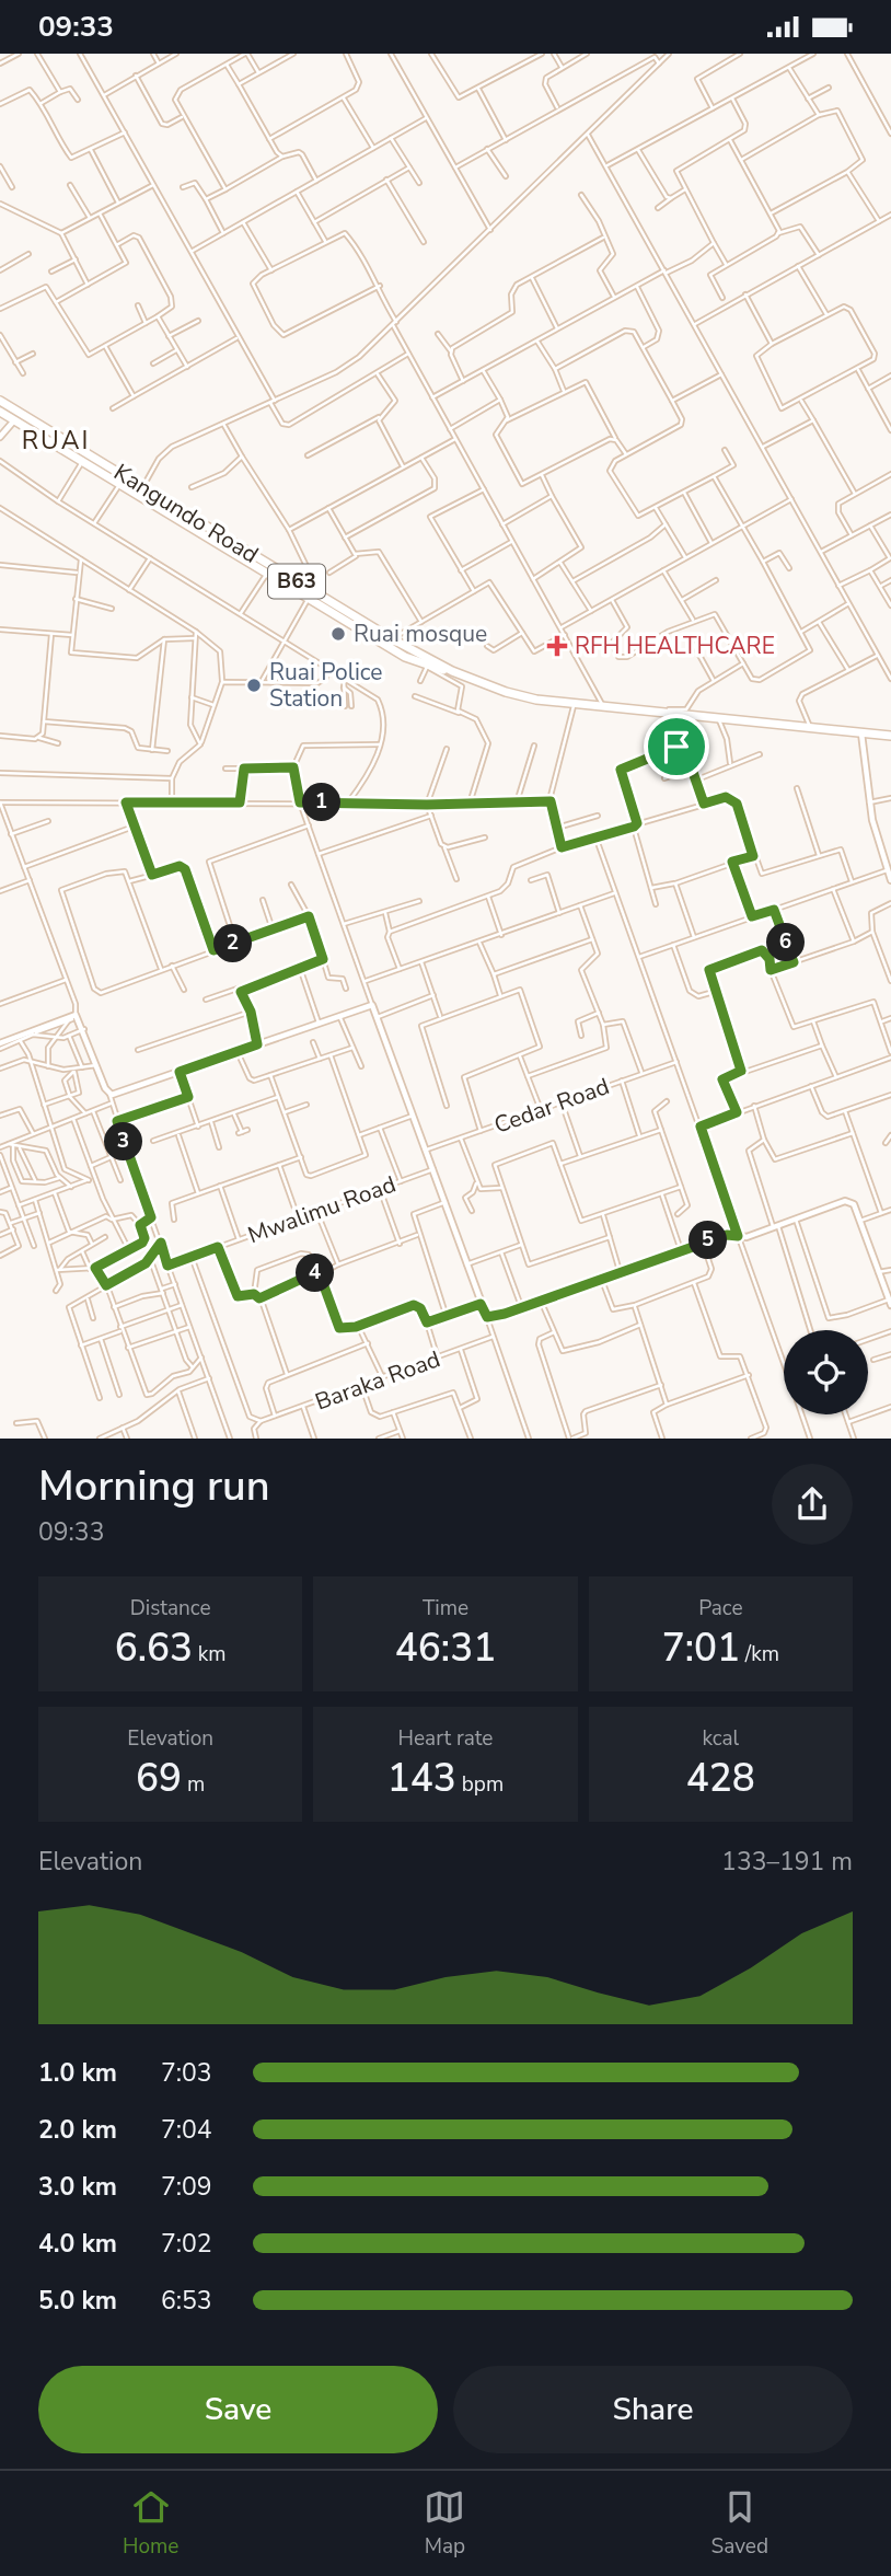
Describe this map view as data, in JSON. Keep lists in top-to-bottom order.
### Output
{
  "streets": {
    "highway": ["Kangundo Road", "B63"],
    "street": ["Cedar Road", "Mwalimu Road", "Baraka Road"]
  },
  "districts": ["RUAI"],
  "places": {
    "other": ["Ruai mosque", "Ruai Police Station"],
    "health": ["RFH HEALTHCARE"]
  },
  "page": {
    "status": "09:33",
    "pins": [
      "1",
      "6",
      "2",
      "3",
      "5",
      "4"
    ],
    "heading": ["Morning run", "09:33"],
    "stats": [
      ["Distance", "6.63 km"],
      ["Time", "46:31"],
      ["Pace", "7:01 /km"],
      ["Elevation", "69 m"],
      ["Heart rate", "143 bpm"],
      ["kcal", "428"]
    ],
    "chart": ["Elevation", "133–191 m"],
    "list": [
      {
        "name": "1.0 km",
        "note": "7:03"
      },
      {
        "name": "2.0 km",
        "note": "7:04"
      },
      {
        "name": "3.0 km",
        "note": "7:09"
      },
      {
        "name": "4.0 km",
        "note": "7:02"
      },
      {
        "name": "5.0 km",
        "note": "6:53"
      }
    ],
    "buttons": ["Save", "Share"],
    "tabs": ["Home", "Map", "Saved"]
  }
}
